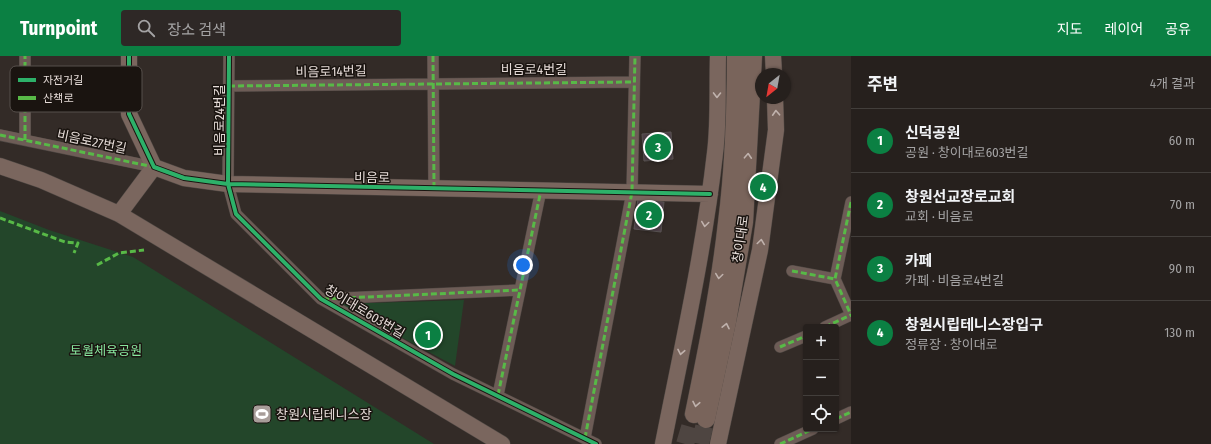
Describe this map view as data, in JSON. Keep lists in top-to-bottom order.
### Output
{
  "streets": {
    "main road": ["비음로", "창이대로"],
    "street": [
      "비음로4번길",
      "비음로14번길",
      "비음로24번길",
      "비음로27번길",
      "창이대로603번길"
    ]
  },
  "crossings": [
    ["비음로4번길", "비음로14번길"],
    ["비음로14번길", "비음로24번길"],
    ["비음로24번길", "비음로"],
    ["비음로24번길", "창이대로603번길"],
    ["비음로27번길", "비음로"],
    ["비음로", "창이대로603번길"]
  ],
  "parks": ["토월체육공원"],
  "places": {
    "sports": ["창원시립테니스장"]
  },
  "legend": ["자전거길", "산책로"],
  "north": "bottom left",
  "page": {
    "header": "Turnpoint",
    "search": "장소 검색",
    "nav": ["지도", "레이어", "공유"],
    "heading": ["주변", "4개 결과"],
    "list": [
      {
        "mark": "1",
        "name": "신덕공원",
        "note": "공원 · 창이대로603번길",
        "value": "60 m"
      },
      {
        "mark": "2",
        "name": "창원선교장로교회",
        "note": "교회 · 비음로",
        "value": "70 m"
      },
      {
        "mark": "3",
        "name": "카페",
        "note": "카페 · 비음로4번길",
        "value": "90 m"
      },
      {
        "mark": "4",
        "name": "창원시립테니스장입구",
        "note": "정류장 · 창이대로",
        "value": "130 m"
      }
    ],
    "pins": [
      "3",
      "4",
      "2",
      "1"
    ],
    "map_buttons": ["+", "−"]
  }
}
